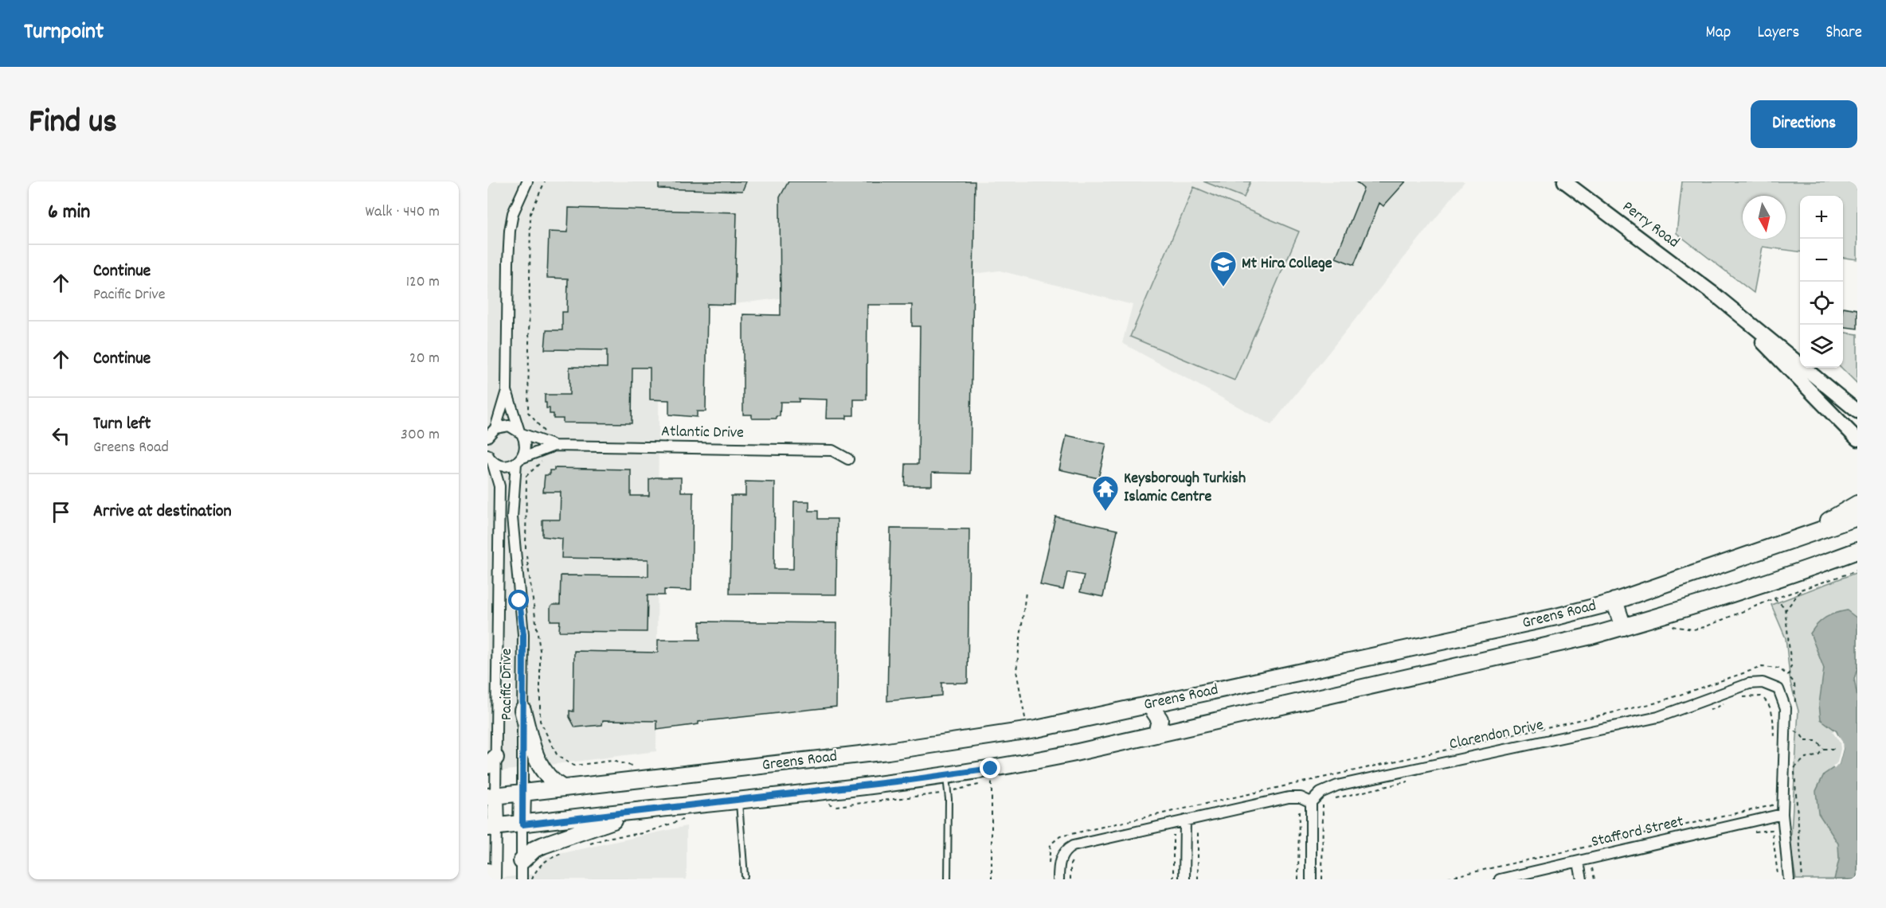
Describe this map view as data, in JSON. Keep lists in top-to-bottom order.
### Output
{
  "streets": {
    "main road": ["Perry Road", "Greens Road"],
    "street": [
      "Atlantic Drive",
      "Pacific Drive",
      "Clarendon Drive",
      "Stafford Street"
    ]
  },
  "crossings": [
    ["Atlantic Drive", "Pacific Drive"],
    ["Greens Road", "Pacific Drive"],
    ["Clarendon Drive", "Stafford Street"]
  ],
  "places": {
    "school or university": ["Mt Hira College"],
    "temple": ["Keysborough Turkish Islamic Centre"]
  },
  "north": "bottom",
  "page": {
    "header": "Turnpoint",
    "nav": ["Map", "Layers", "Share"],
    "title": "Find us",
    "buttons": "Directions",
    "heading": ["6 min", "Walk · 440 m"],
    "map_buttons": ["+", "−"],
    "list": [
      ["Continue", "Pacific Drive", "120 m"],
      ["Continue", "20 m"],
      ["Turn left", "Greens Road", "300 m"],
      "Arrive at destination"
    ]
  }
}
